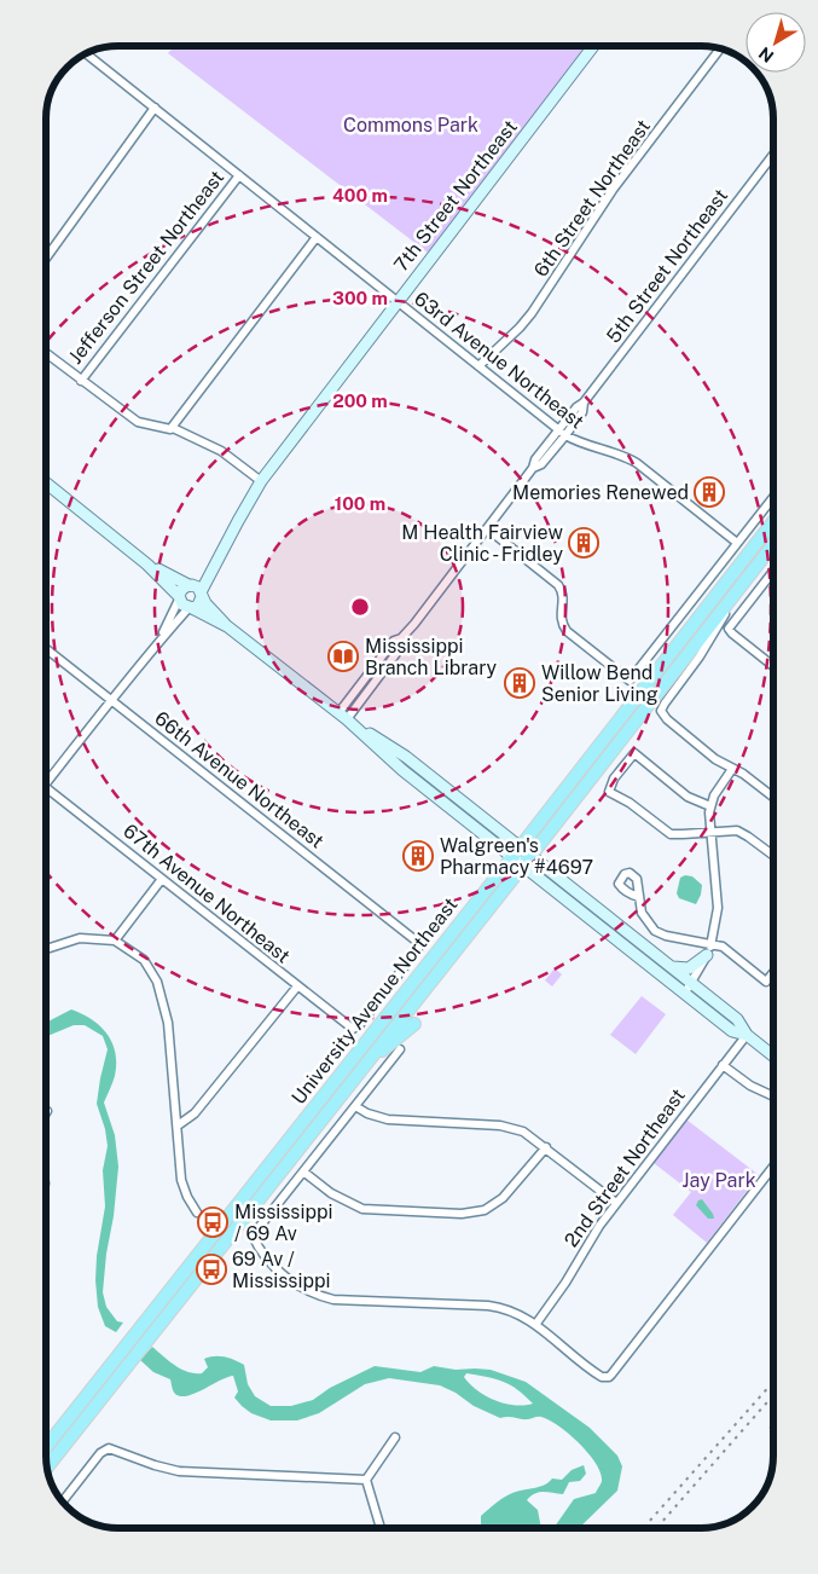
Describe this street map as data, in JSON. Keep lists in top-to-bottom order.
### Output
{
  "streets": {
    "main road": ["University Avenue Northeast"],
    "street": [
      "7th Street Northeast",
      "6th Street Northeast",
      "5th Street Northeast",
      "Jefferson Street Northeast",
      "63rd Avenue Northeast",
      "66th Avenue Northeast",
      "67th Avenue Northeast",
      "2nd Street Northeast"
    ]
  },
  "crossings": [
    ["7th Street Northeast", "63rd Avenue Northeast"],
    ["6th Street Northeast", "63rd Avenue Northeast"],
    ["5th Street Northeast", "63rd Avenue Northeast"],
    ["Jefferson Street Northeast", "63rd Avenue Northeast"],
    ["66th Avenue Northeast", "67th Avenue Northeast"]
  ],
  "parks": ["Commons Park", "Jay Park"],
  "places": {
    "building": [
      "Memories Renewed",
      "M Health Fairview Clinic - Fridley",
      "Willow Bend Senior Living",
      "Walgreen's Pharmacy #4697"
    ],
    "library": ["Mississippi Branch Library"],
    "bus stop": ["Mississippi / 69 Av", "69 Av / Mississippi"]
  },
  "north": "bottom left",
  "rings": [
    "400 m",
    "300 m",
    "200 m",
    "100 m"
  ]
}
